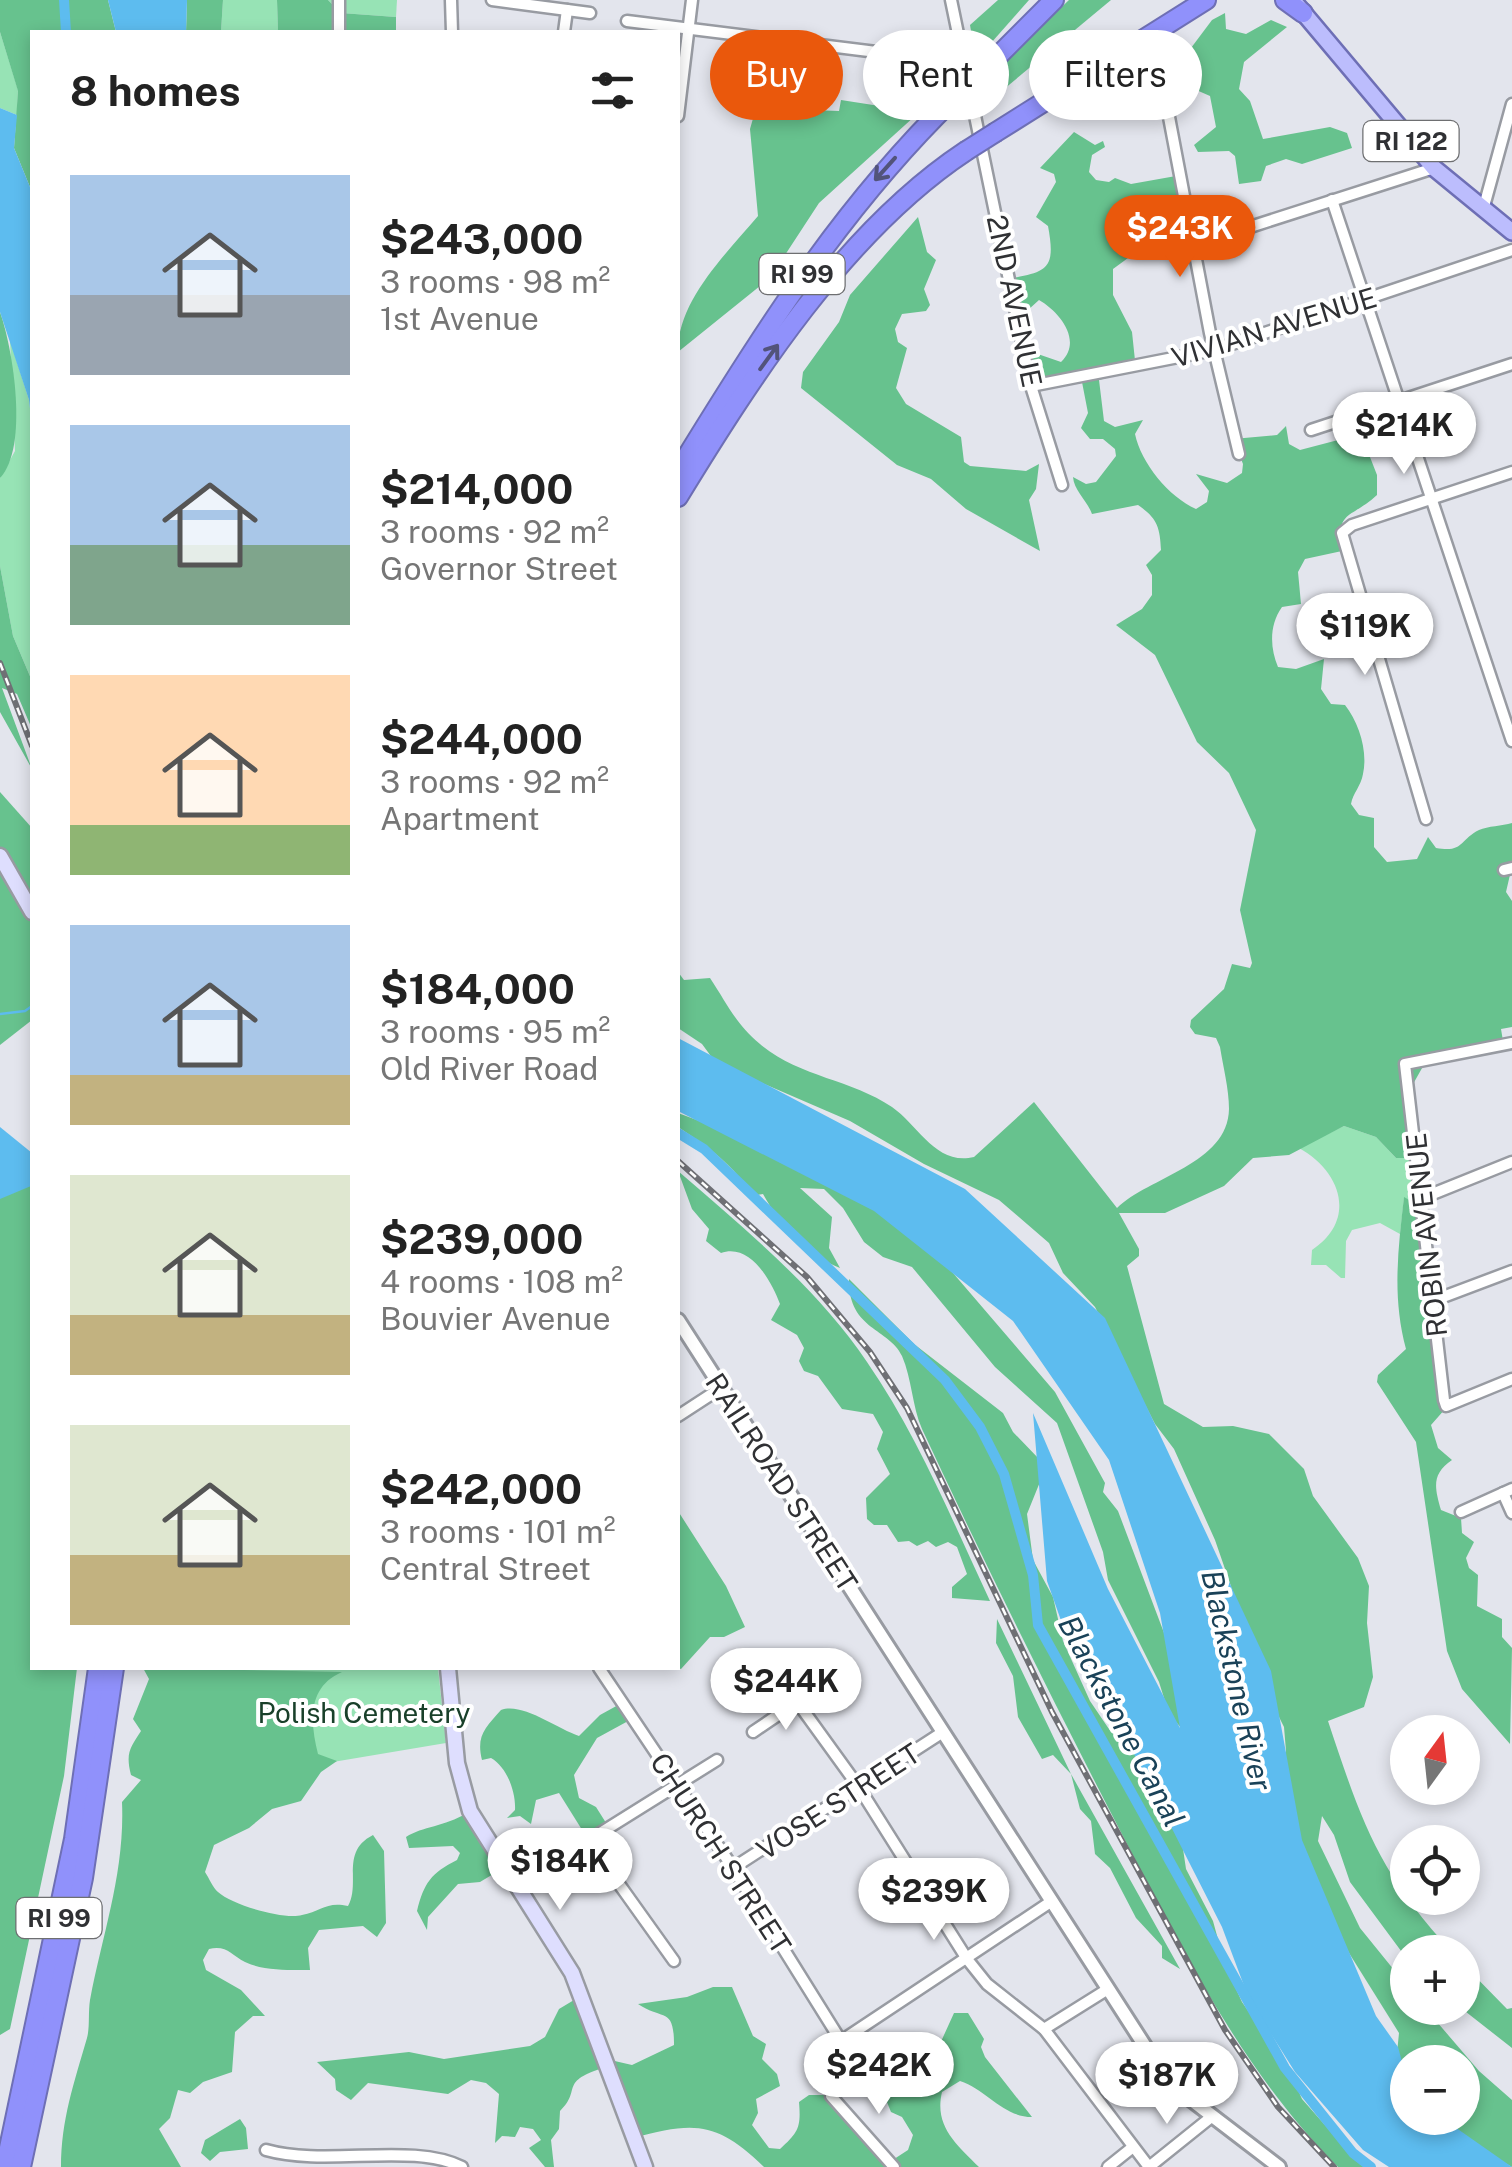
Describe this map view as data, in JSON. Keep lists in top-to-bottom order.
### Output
{
  "streets": {
    "highway": ["RI 99"],
    "main road": ["RI 122"],
    "street": [
      "2ND AVENUE",
      "VIVIAN AVENUE",
      "ROBIN AVENUE",
      "RAILROAD STREET",
      "VOSE STREET",
      "CHURCH STREET"
    ]
  },
  "crossings": [
    ["2ND AVENUE", "VIVIAN AVENUE"],
    ["RAILROAD STREET", "VOSE STREET"],
    ["VOSE STREET", "CHURCH STREET"]
  ],
  "water": ["Blackstone River", "Blackstone Canal"],
  "parks": ["Polish Cemetery"],
  "north": "top",
  "page": {
    "chip": ["Buy", "Rent", "Filters"],
    "heading": "8 homes",
    "list": [
      {
        "name": "$243,000",
        "note": "3 rooms · 98 m² · 1st Avenue"
      },
      {
        "name": "$214,000",
        "note": "3 rooms · 92 m² · Governor Street"
      },
      {
        "name": "$244,000",
        "note": "3 rooms · 92 m² · Apartment"
      },
      {
        "name": "$184,000",
        "note": "3 rooms · 95 m² · Old River Road"
      },
      {
        "name": "$239,000",
        "note": "4 rooms · 108 m² · Bouvier Avenue"
      },
      {
        "name": "$242,000",
        "note": "3 rooms · 101 m² · Central Street"
      }
    ],
    "price": [
      "$243K",
      "$214K",
      "$119K",
      "$244K",
      "$184K",
      "$239K",
      "$242K",
      "$187K"
    ],
    "map_buttons": ["+", "−"]
  }
}
